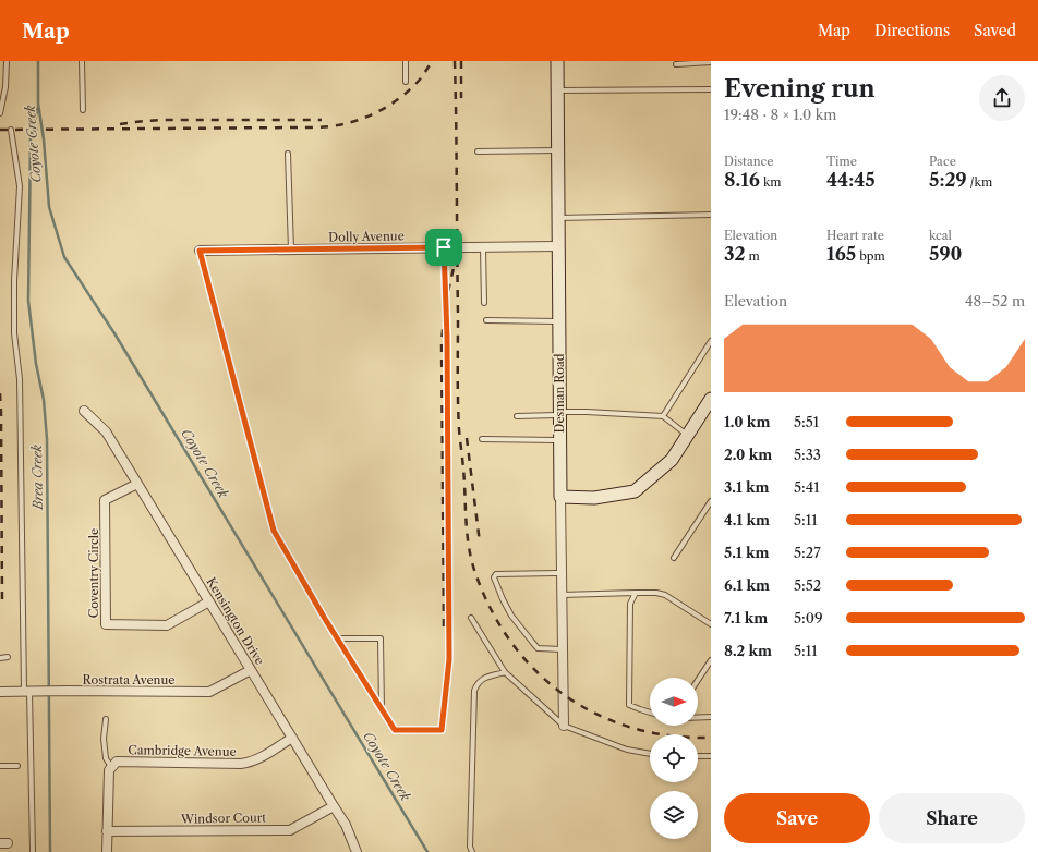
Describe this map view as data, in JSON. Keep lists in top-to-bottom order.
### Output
{
  "streets": {
    "street": [
      "Dolly Avenue",
      "Desman Road",
      "Coventry Circle",
      "Kensington Drive",
      "Rostrata Avenue",
      "Cambridge Avenue",
      "Windsor Court"
    ]
  },
  "crossings": [
    ["Dolly Avenue", "Desman Road"],
    ["Coventry Circle", "Kensington Drive"],
    ["Kensington Drive", "Rostrata Avenue"],
    ["Kensington Drive", "Cambridge Avenue"],
    ["Kensington Drive", "Windsor Court"]
  ],
  "water": ["Coyote Creek", "Brea Creek"],
  "north": "right",
  "page": {
    "header": "Map",
    "nav": ["Map", "Directions", "Saved"],
    "heading": ["Evening run", "19:48 · 8 × 1.0 km"],
    "stats": [
      ["Distance", "8.16 km"],
      ["Time", "44:45"],
      ["Pace", "5:29 /km"],
      ["Elevation", "32 m"],
      ["Heart rate", "165 bpm"],
      ["kcal", "590"]
    ],
    "chart": ["Elevation", "48–52 m"],
    "list": [
      {
        "name": "1.0 km",
        "note": "5:51"
      },
      {
        "name": "2.0 km",
        "note": "5:33"
      },
      {
        "name": "3.1 km",
        "note": "5:41"
      },
      {
        "name": "4.1 km",
        "note": "5:11"
      },
      {
        "name": "5.1 km",
        "note": "5:27"
      },
      {
        "name": "6.1 km",
        "note": "5:52"
      },
      {
        "name": "7.1 km",
        "note": "5:09"
      },
      {
        "name": "8.2 km",
        "note": "5:11"
      }
    ],
    "buttons": ["Save", "Share"]
  }
}
